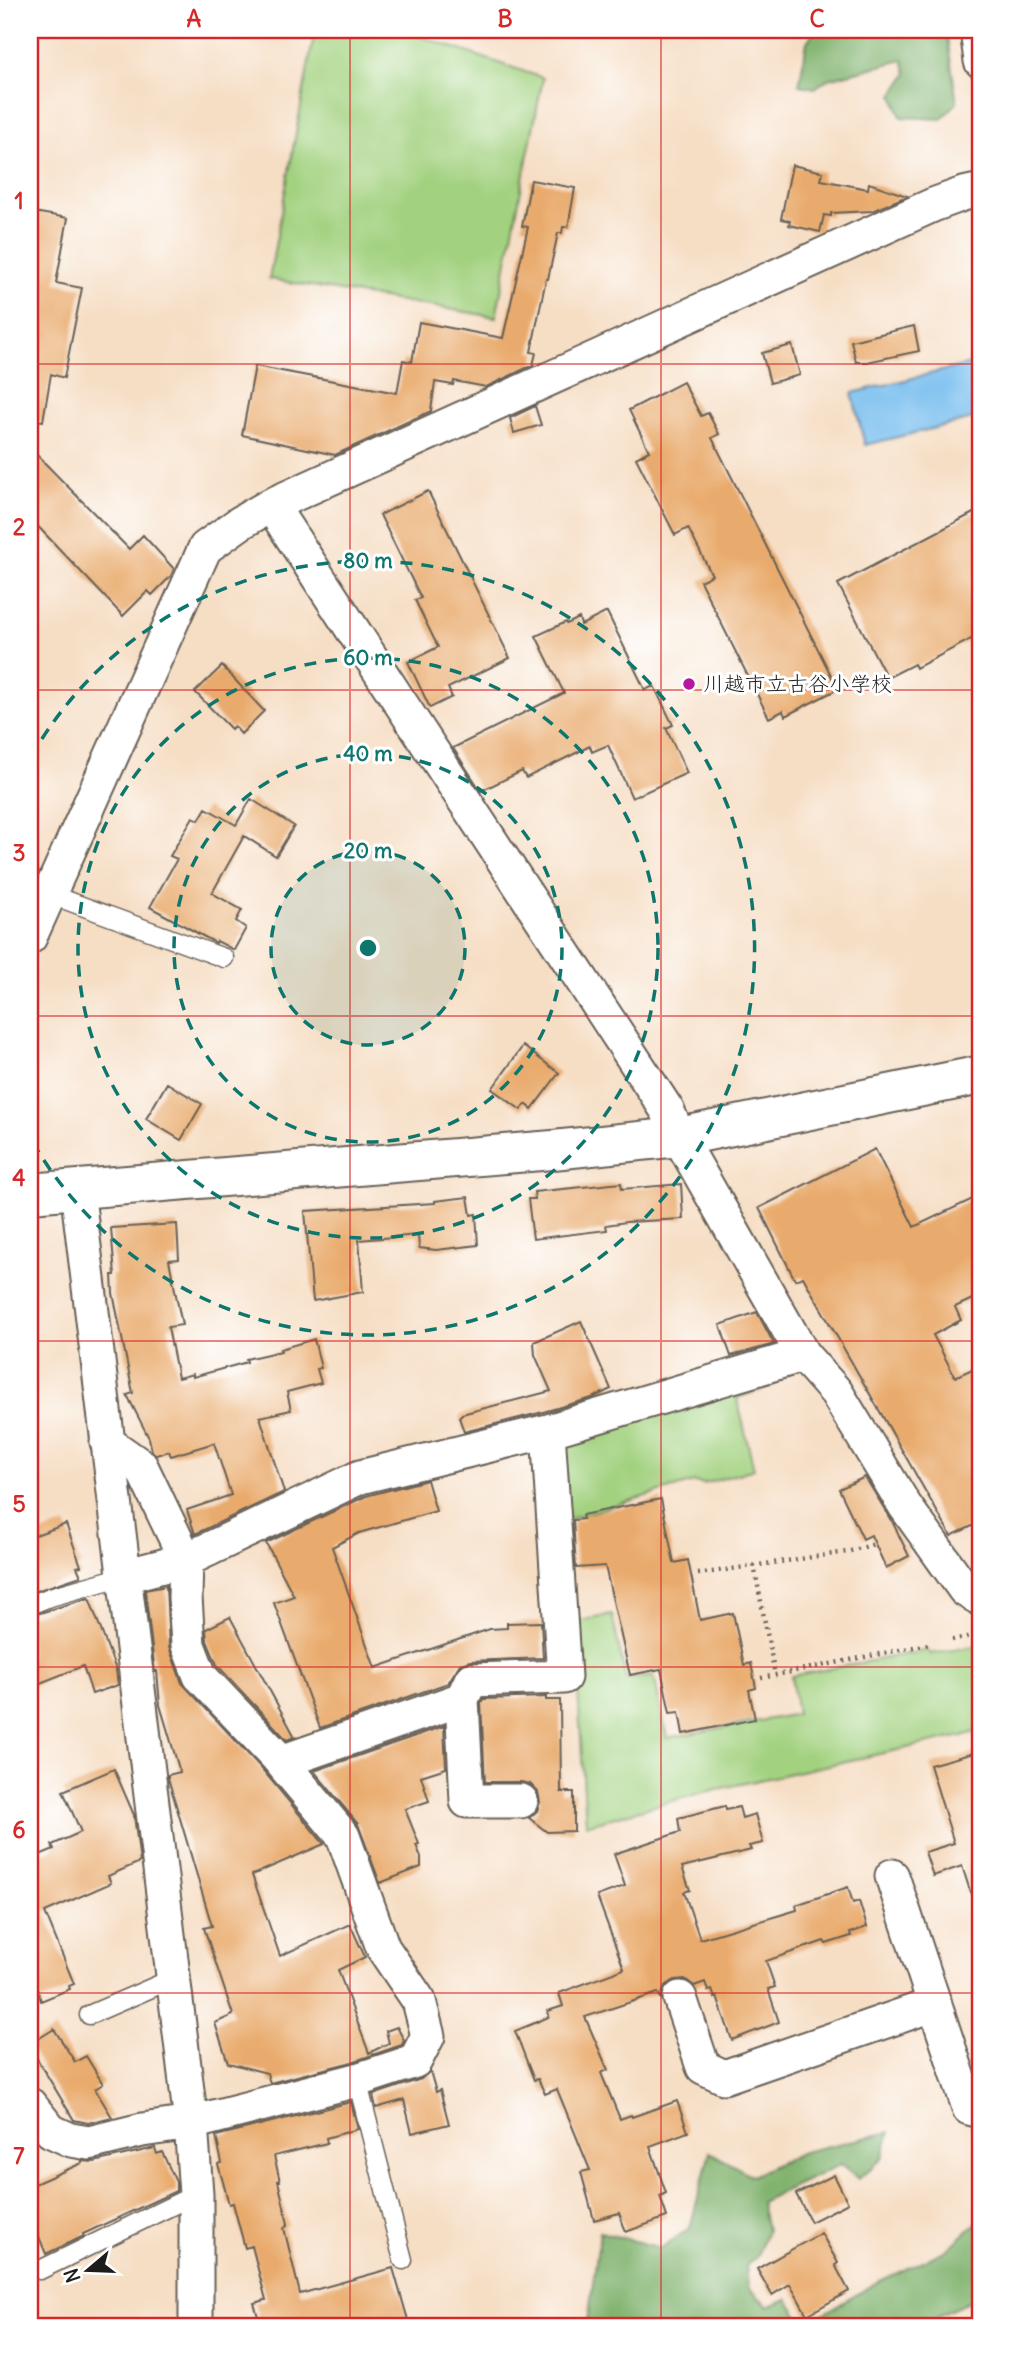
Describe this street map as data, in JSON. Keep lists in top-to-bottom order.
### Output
{
  "places": ["川越市立古谷小学校"],
  "north": "left",
  "grid": {
    "columns": ["A", "B", "C"],
    "rows": [
      "1",
      "2",
      "3",
      "4",
      "5",
      "6",
      "7"
    ]
  },
  "rings": [
    "80 m",
    "60 m",
    "40 m",
    "20 m"
  ]
}
